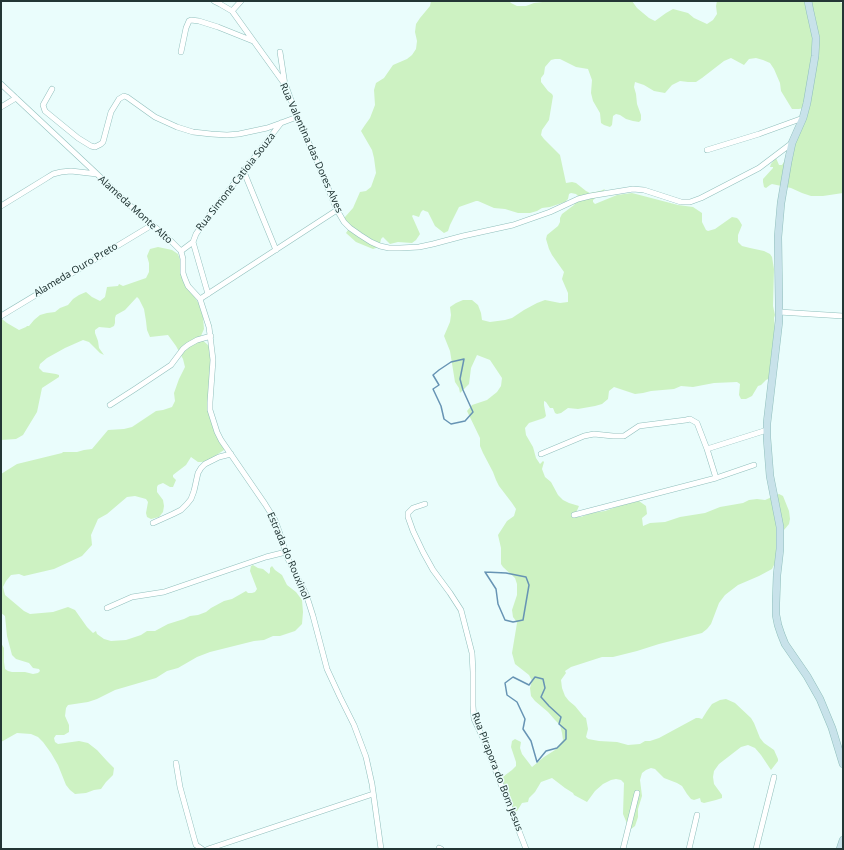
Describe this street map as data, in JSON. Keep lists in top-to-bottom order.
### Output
{
  "streets": {
    "street": [
      "Rua Valentina das Dores Alves",
      "Rua Simone Catioia Souza",
      "Alameda Monte Alto",
      "Alameda Ouro Preto",
      "Estrada do Rouxinol",
      "Rua Pirapora do Bom Jesus"
    ]
  },
  "crossings": [
    ["Rua Simone Catioia Souza", "Alameda Monte Alto"],
    ["Rua Simone Catioia Souza", "Estrada do Rouxinol"],
    ["Alameda Monte Alto", "Alameda Ouro Preto"],
    ["Alameda Monte Alto", "Estrada do Rouxinol"]
  ]
}
